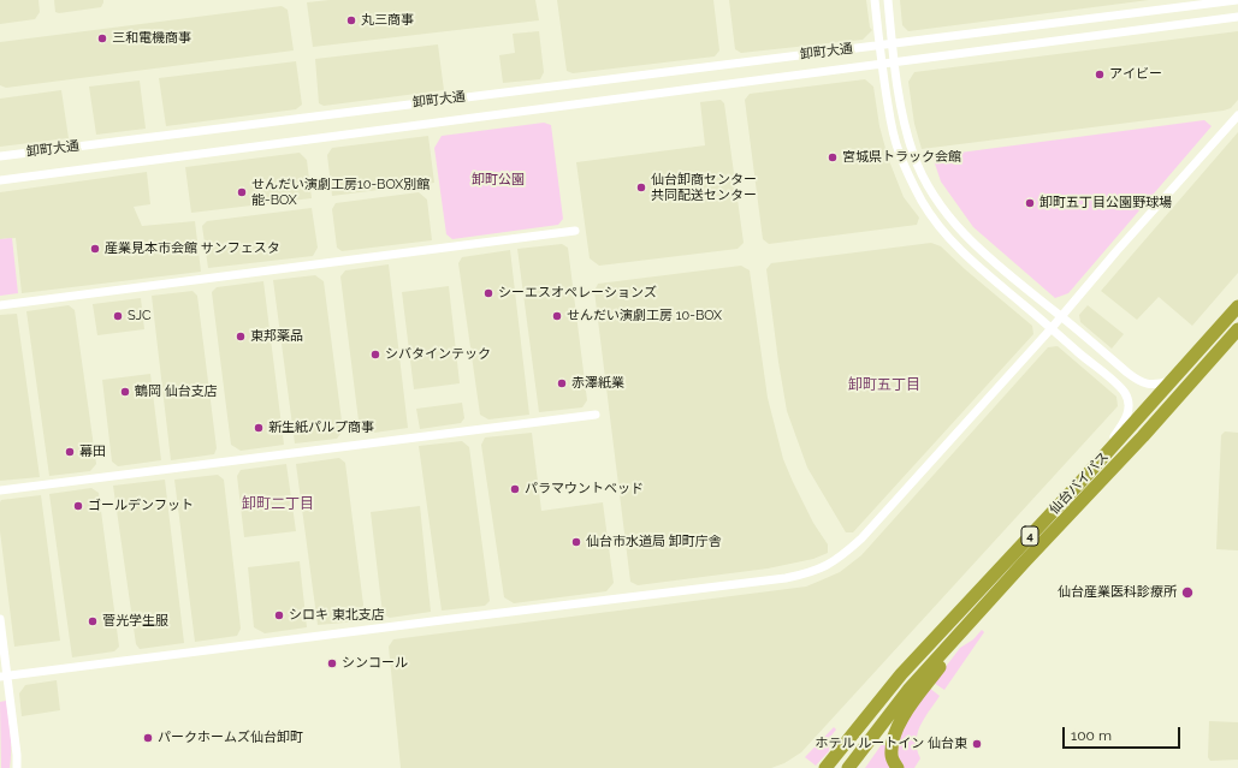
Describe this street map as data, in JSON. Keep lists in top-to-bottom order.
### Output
{
  "streets": {
    "highway": ["仙台バイパス", "4"],
    "street": ["卸町大通"]
  },
  "districts": ["卸町五丁目", "卸町二丁目"],
  "parks": ["卸町公園"],
  "places": [
    "丸三商事",
    "三和電機商事",
    "アイビー",
    "宮城県トラック会館",
    "仙台卸商センター 共同配送センター",
    "せんだい演劇工房10-BOX別館 能-BOX",
    "卸町五丁目公園野球場",
    "産業見本市会館 サンフェスタ",
    "シーエスオペレーションズ",
    "SJC",
    "せんだい演劇工房 10-BOX",
    "東邦薬品",
    "シバタインテック",
    "赤澤紙業",
    "鶴岡 仙台支店",
    "新生紙パルプ商事",
    "幕田",
    "パラマウントベッド",
    "ゴールデンフット",
    "仙台市水道局 卸町庁舎",
    "仙台産業医科診療所",
    "シロキ 東北支店",
    "菅光学生服",
    "シンコール",
    "パークホームズ仙台卸町",
    "ホテル ルートイン 仙台東"
  ],
  "scale_bar": "100 m"
}
